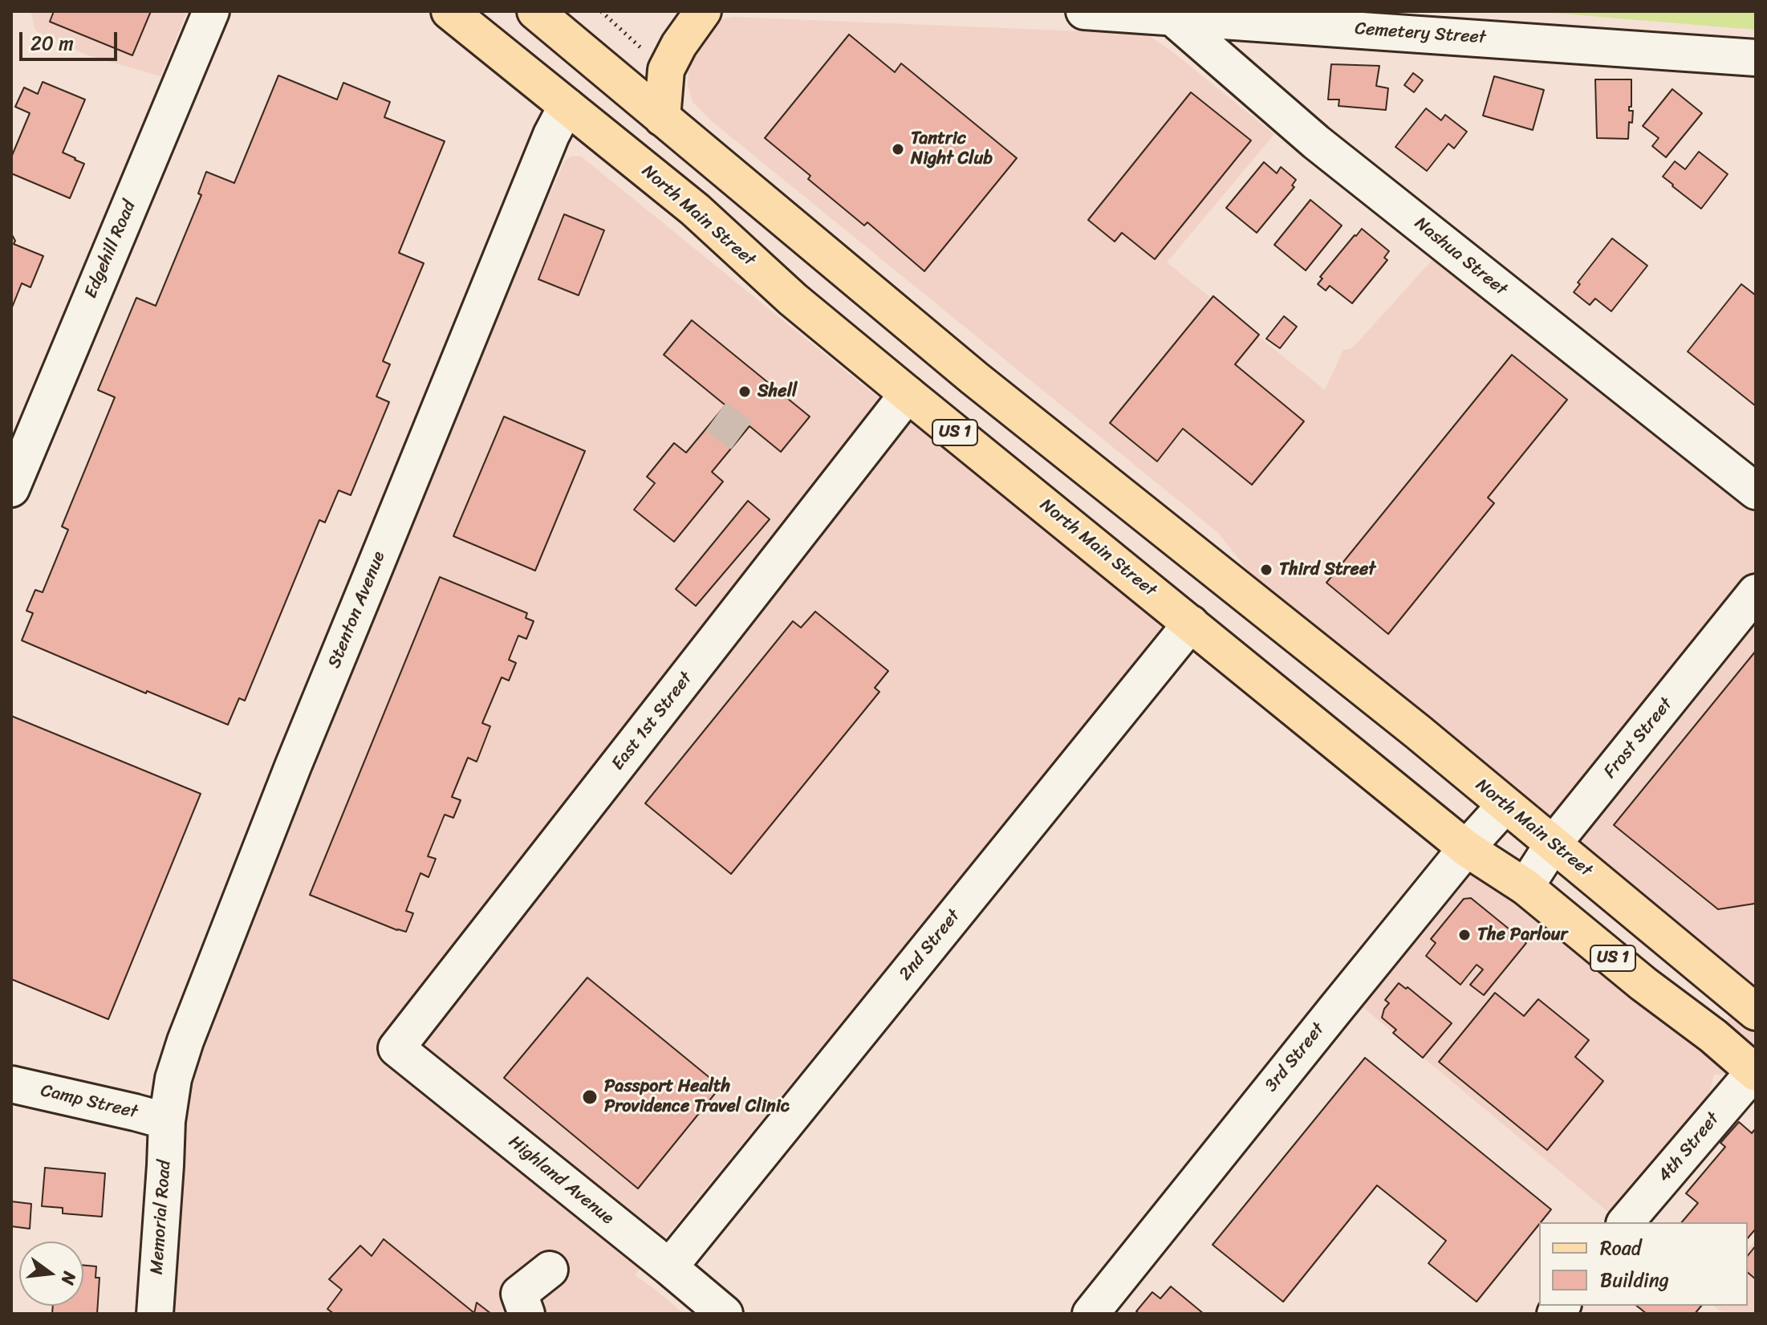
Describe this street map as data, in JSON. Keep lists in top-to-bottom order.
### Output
{
  "streets": {
    "main road": ["North Main Street", "US 1"],
    "street": [
      "Cemetery Street",
      "Edgehill Road",
      "Nashua Street",
      "Stenton Avenue",
      "East 1st Street",
      "Frost Street",
      "2nd Street",
      "3rd Street",
      "Camp Street",
      "4th Street",
      "Highland Avenue",
      "Memorial Road"
    ]
  },
  "crossings": [
    ["Cemetery Street", "Nashua Street"],
    ["North Main Street", "Stenton Avenue"],
    ["North Main Street", "East 1st Street"],
    ["North Main Street", "Frost Street"],
    ["North Main Street", "2nd Street"],
    ["North Main Street", "3rd Street"],
    ["North Main Street", "4th Street"],
    ["Stenton Avenue", "Camp Street"],
    ["Stenton Avenue", "Memorial Road"],
    ["East 1st Street", "Highland Avenue"],
    ["2nd Street", "Highland Avenue"],
    ["Camp Street", "Memorial Road"]
  ],
  "places": [
    "Tantric Night Club",
    "Shell",
    "Third Street",
    "The Parlour",
    "Passport Health Providence Travel Clinic"
  ],
  "legend": ["Road", "Building"],
  "scale_bar": "20 m",
  "north": "right"
}
